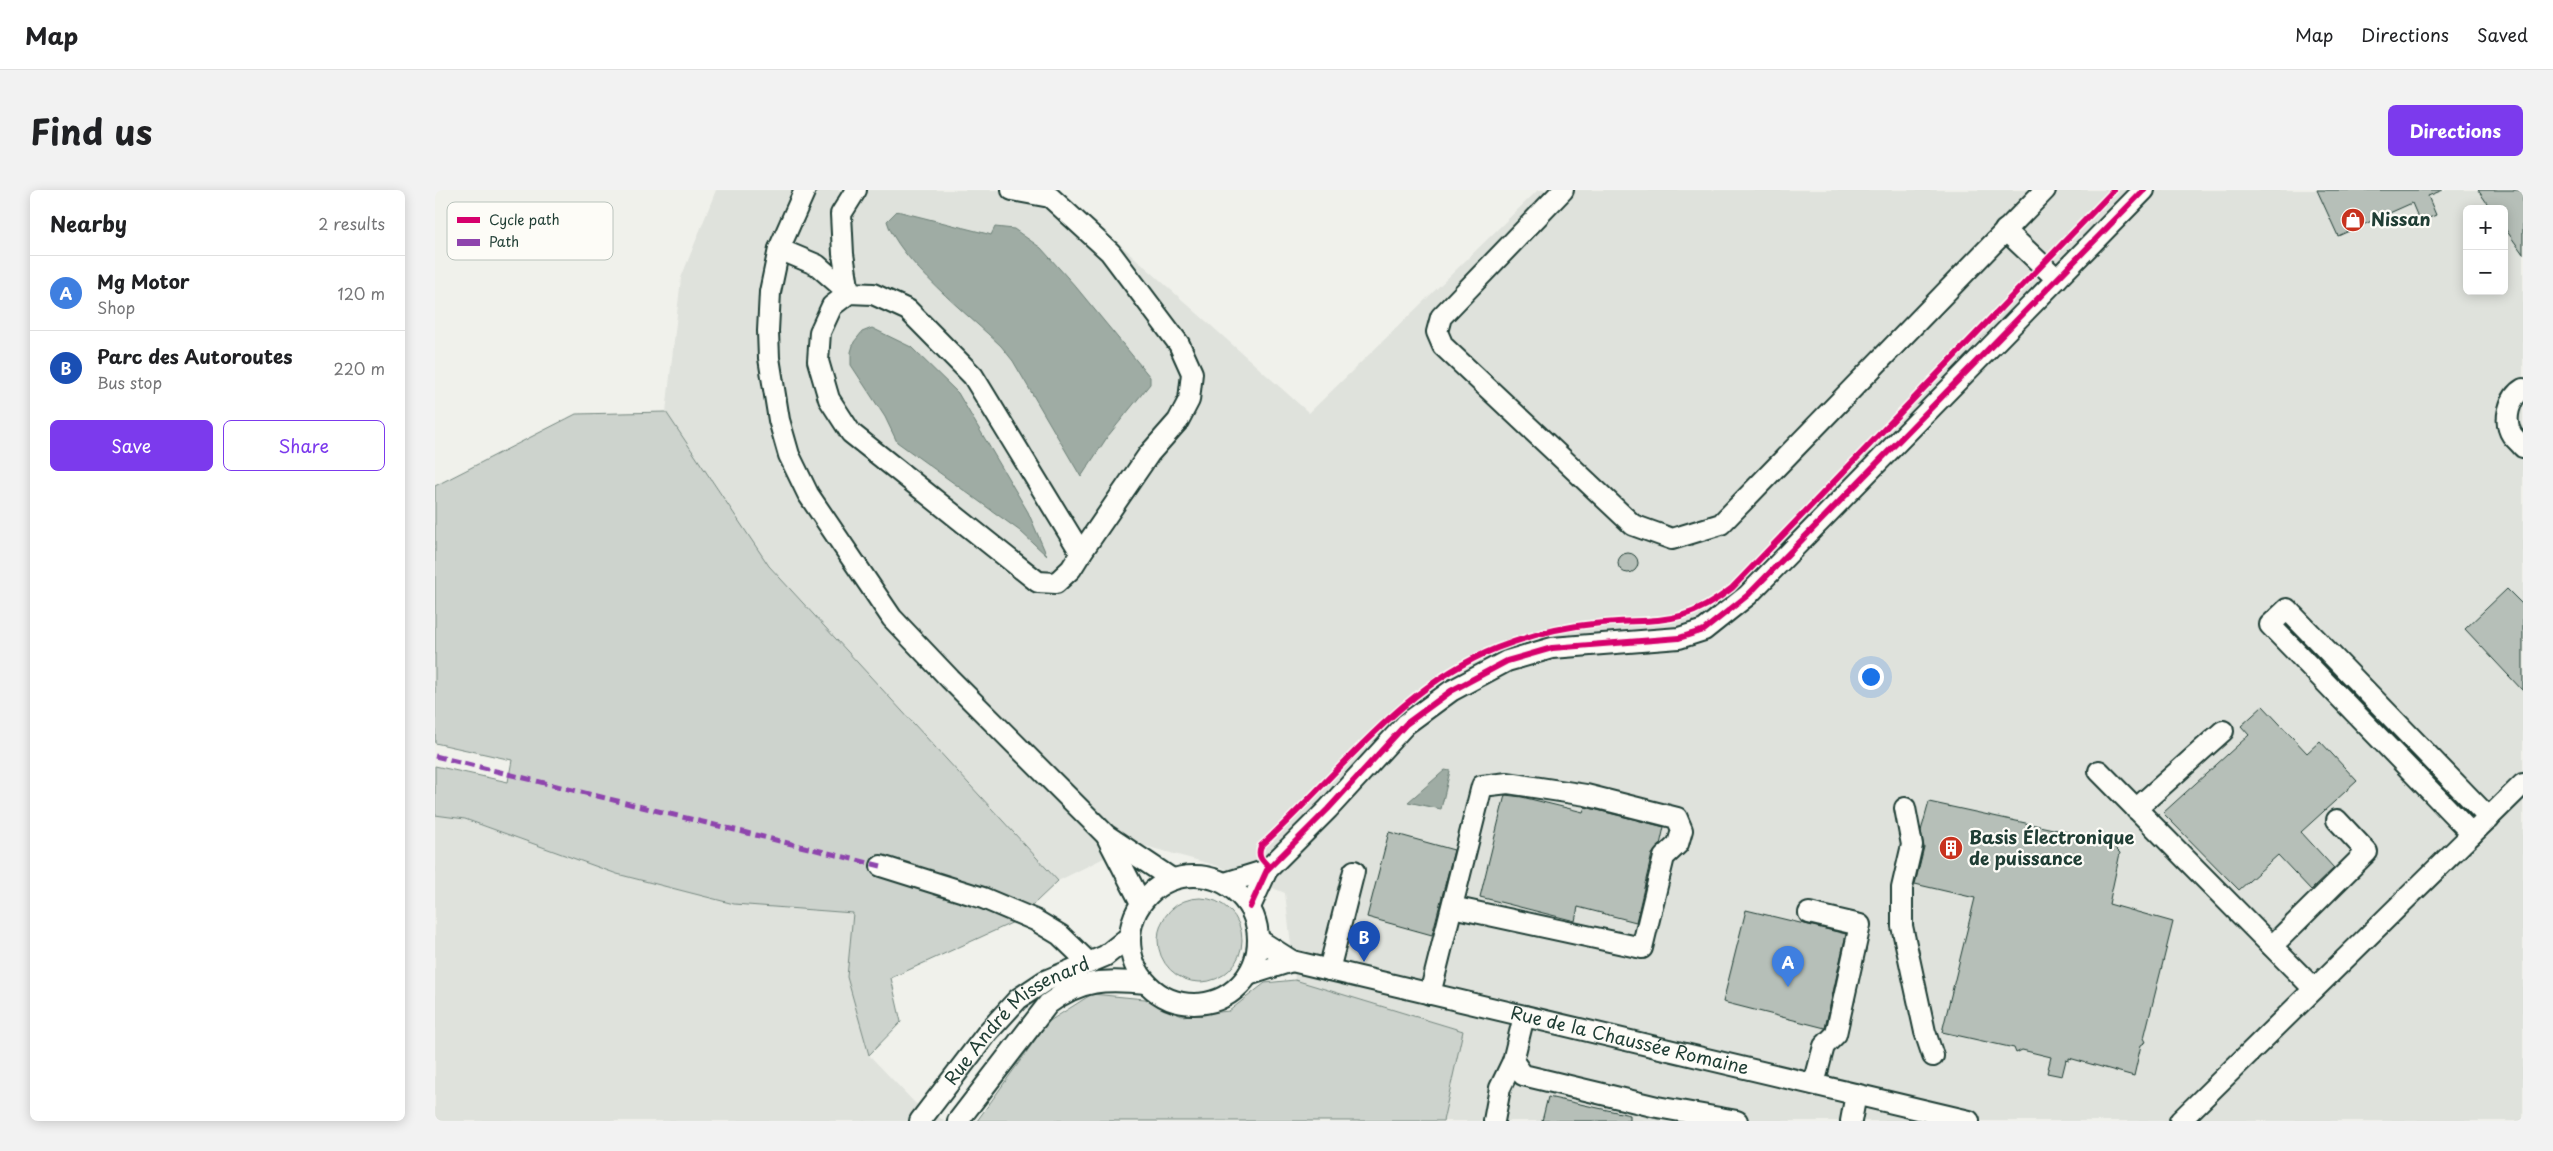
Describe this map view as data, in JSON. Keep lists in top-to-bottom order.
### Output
{
  "streets": {
    "street": ["Rue André Missenard", "Rue de la Chaussée Romaine"]
  },
  "crossings": [
    ["Rue André Missenard", "Rue de la Chaussée Romaine"]
  ],
  "places": {
    "shop": ["Nissan"],
    "building": ["Basis Électronique de puissance"]
  },
  "legend": ["Cycle path", "Path"],
  "page": {
    "header": "Map",
    "nav": ["Map", "Directions", "Saved"],
    "title": "Find us",
    "buttons": [
      "Directions",
      ["Save", "Share"]
    ],
    "heading": ["Nearby", "2 results"],
    "map_buttons": ["+", "−"],
    "list": [
      {
        "mark": "A",
        "name": "Mg Motor",
        "note": "Shop",
        "value": "120 m"
      },
      {
        "mark": "B",
        "name": "Parc des Autoroutes",
        "note": "Bus stop",
        "value": "220 m"
      }
    ],
    "pins": ["B", "A"]
  }
}
